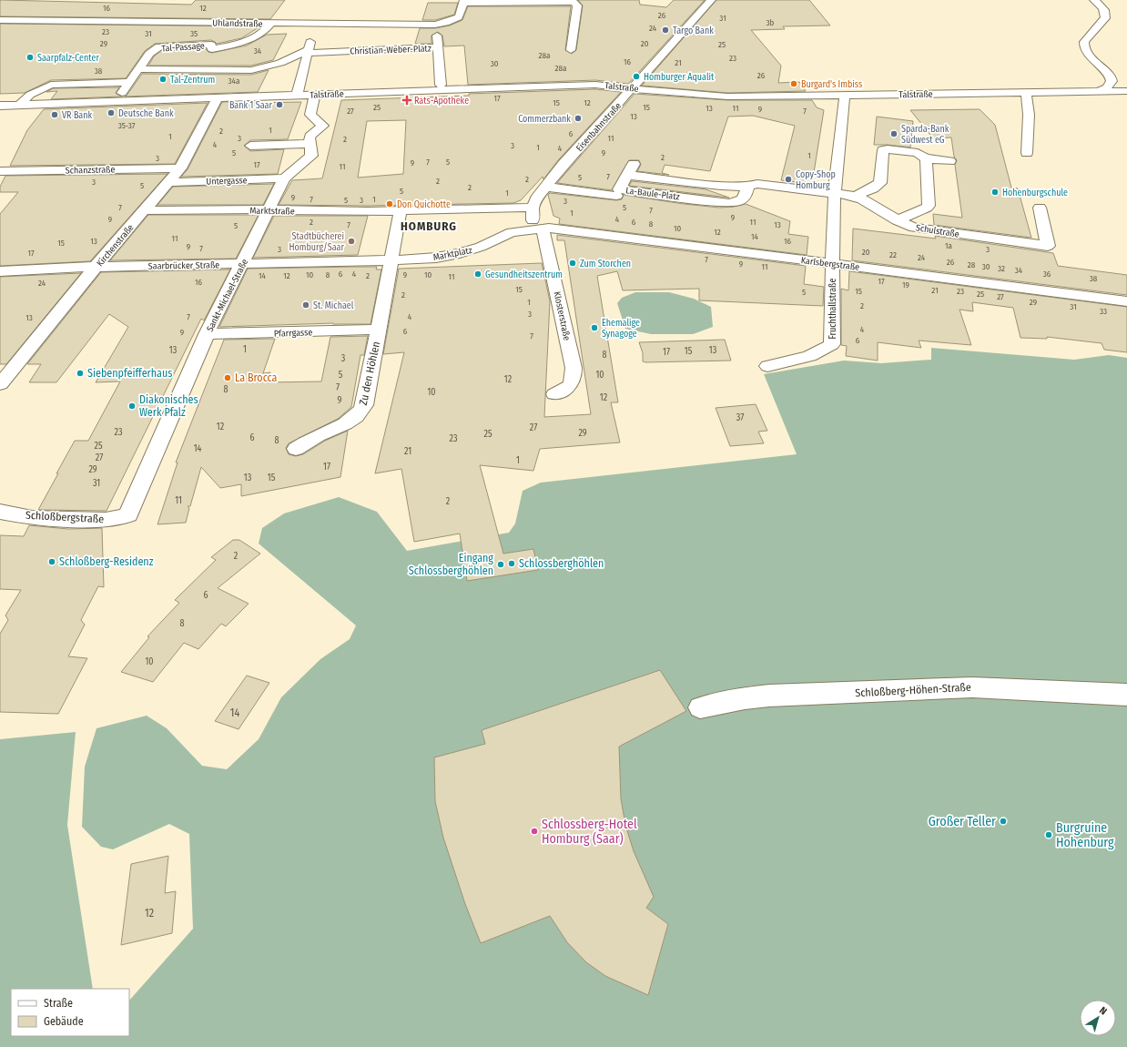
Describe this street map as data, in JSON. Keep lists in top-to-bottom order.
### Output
{
  "streets": {
    "street": [
      "Uhlandstraße",
      "Tal-Passage",
      "Christian-Weber-Platz",
      "Talstraße",
      "Eisenbahnstraße",
      "Schanzstraße",
      "Untergasse",
      "La-Baule-Platz",
      "Marktstraße",
      "Schulstraße",
      "Kirchenstraße",
      "Marktplatz",
      "Karlsbergstraße",
      "Saarbrücker Straße",
      "Sankt-Michael-Straße",
      "Fruchthallstraße",
      "Klosterstraße",
      "Pfarrgasse",
      "Zu den Höhlen",
      "Schloßbergstraße",
      "Schloßberg-Höhen-Straße"
    ]
  },
  "crossings": [
    ["Uhlandstraße", "Tal-Passage"],
    ["Tal-Passage", "Christian-Weber-Platz"],
    ["Talstraße", "Eisenbahnstraße"],
    ["Talstraße", "Kirchenstraße"],
    ["Talstraße", "Sankt-Michael-Straße"],
    ["Talstraße", "Fruchthallstraße"],
    ["Eisenbahnstraße", "La-Baule-Platz"],
    ["Eisenbahnstraße", "Marktstraße"],
    ["Schanzstraße", "Kirchenstraße"],
    ["Untergasse", "Kirchenstraße"],
    ["Untergasse", "Sankt-Michael-Straße"],
    ["La-Baule-Platz", "Schulstraße"],
    ["La-Baule-Platz", "Fruchthallstraße"],
    ["Marktstraße", "Kirchenstraße"],
    ["Marktstraße", "Sankt-Michael-Straße"],
    ["Schulstraße", "Fruchthallstraße"],
    ["Kirchenstraße", "Saarbrücker Straße"],
    ["Marktplatz", "Karlsbergstraße"],
    ["Marktplatz", "Saarbrücker Straße"],
    ["Marktplatz", "Klosterstraße"],
    ["Marktplatz", "Zu den Höhlen"],
    ["Karlsbergstraße", "Fruchthallstraße"],
    ["Karlsbergstraße", "Klosterstraße"],
    ["Saarbrücker Straße", "Sankt-Michael-Straße"],
    ["Saarbrücker Straße", "Zu den Höhlen"],
    ["Sankt-Michael-Straße", "Pfarrgasse"],
    ["Sankt-Michael-Straße", "Schloßbergstraße"],
    ["Pfarrgasse", "Zu den Höhlen"]
  ],
  "districts": ["HOMBURG"],
  "places": {
    "other": [
      "Targo Bank",
      "Saarpfalz-Center",
      "Homburger Aqualit",
      "Tal-Zentrum",
      "Burgard's Imbiss",
      "Bank 1 Saar",
      "Deutsche Bank",
      "VR Bank",
      "Commerzbank",
      "Sparda-Bank Südwest eG",
      "Copy-Shop Homburg",
      "Hohenburgschule",
      "Don Quichotte",
      "Stadtbücherei Homburg/Saar",
      "Zum Storchen",
      "Gesundheitszentrum",
      "St. Michael",
      "Ehemalige Synagoge",
      "Siebenpfeifferhaus",
      "La Brocca",
      "Diakonisches Werk Pfalz",
      "Schloßberg-Residenz",
      "Schlossberghöhlen",
      "Eingang Schlossberghöhlen",
      "Großer Teller",
      "Schlossberg-Hotel Homburg (Saar)",
      "Burgruine Hohenburg"
    ],
    "health": ["Rats-Apotheke"]
  },
  "house_numbers": [
    "16",
    "12",
    "26",
    "31",
    "3b",
    "24",
    "23",
    "31",
    "35",
    "29",
    "20",
    "25",
    "34",
    "28a",
    "23",
    "16",
    "21",
    "30",
    "28a",
    "38",
    "26",
    "34a",
    "17",
    "15",
    "12",
    "25",
    "15",
    "13",
    "11",
    "9",
    "27",
    "7",
    "13",
    "35-37",
    "1",
    "2",
    "6",
    "1",
    "3",
    "11",
    "2",
    "4",
    "3",
    "1",
    "4",
    "5",
    "9",
    "1",
    "2",
    "3",
    "7",
    "5",
    "9",
    "17",
    "11",
    "7",
    "5",
    "2",
    "2",
    "3",
    "5",
    "2",
    "5",
    "1",
    "9",
    "7",
    "1",
    "5",
    "3",
    "3",
    "7",
    "5",
    "7",
    "1",
    "9",
    "9",
    "4",
    "2",
    "6",
    "11",
    "8",
    "7",
    "13",
    "5",
    "10",
    "12",
    "14",
    "11",
    "13",
    "16",
    "15",
    "1a",
    "9",
    "7",
    "3",
    "3",
    "20",
    "17",
    "22",
    "24",
    "7",
    "26",
    "9",
    "28",
    "11",
    "30",
    "32",
    "34",
    "6",
    "4",
    "36",
    "10",
    "8",
    "9",
    "10",
    "14",
    "12",
    "2",
    "11",
    "38",
    "17",
    "16",
    "24",
    "19",
    "15",
    "21",
    "15",
    "23",
    "5",
    "25",
    "2",
    "27",
    "1",
    "29",
    "2",
    "31",
    "33",
    "3",
    "7",
    "4",
    "13",
    "4",
    "6",
    "9",
    "7",
    "6",
    "1",
    "13",
    "13",
    "15",
    "17",
    "8",
    "3",
    "5",
    "10",
    "12",
    "7",
    "8",
    "10",
    "12",
    "9",
    "37",
    "12",
    "27",
    "23",
    "29",
    "25",
    "6",
    "23",
    "8",
    "25",
    "14",
    "21",
    "27",
    "1",
    "17",
    "29",
    "13",
    "15",
    "31",
    "11",
    "2",
    "2",
    "6",
    "8",
    "10",
    "14",
    "12"
  ],
  "legend": ["Straße", "Gebäude"],
  "north": "top right"
}
